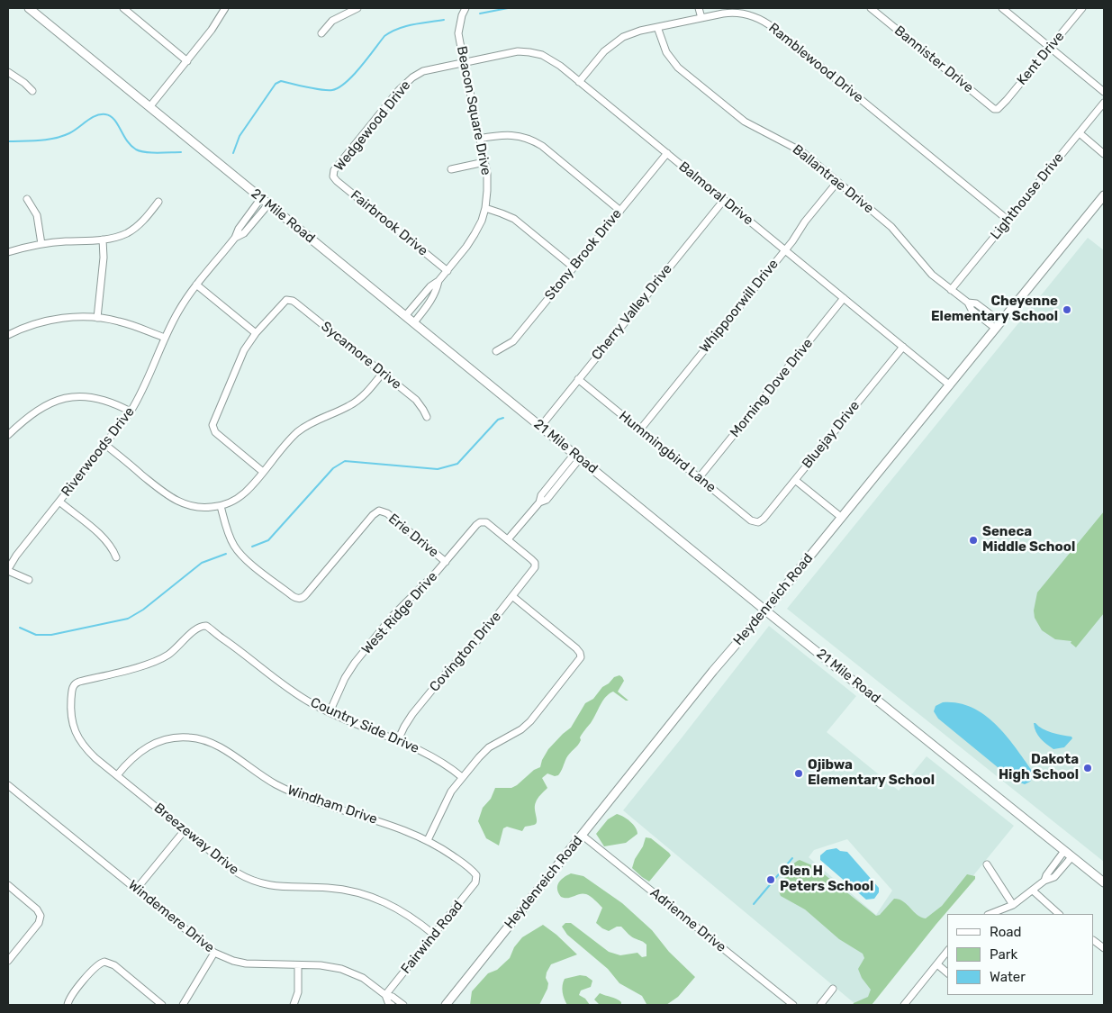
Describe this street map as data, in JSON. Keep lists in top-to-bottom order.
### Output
{
  "streets": {
    "street": [
      "Kent Drive",
      "Bannister Drive",
      "Ramblewood Drive",
      "Beacon Square Drive",
      "Wedgewood Drive",
      "Ballantrae Drive",
      "Balmoral Drive",
      "Lighthouse Drive",
      "21 Mile Road",
      "Fairbrook Drive",
      "Stony Brook Drive",
      "Whippoorwill Drive",
      "Cherry Valley Drive",
      "Sycamore Drive",
      "Morning Dove Drive",
      "Bluejay Drive",
      "Riverwoods Drive",
      "Hummingbird Lane",
      "Erie Drive",
      "Heydenreich Road",
      "West Ridge Drive",
      "Covington Drive",
      "Country Side Drive",
      "Windham Drive",
      "Breezeway Drive",
      "Windemere Drive",
      "Adrienne Drive",
      "Fairwind Road"
    ]
  },
  "crossings": [
    ["Kent Drive", "Bannister Drive"],
    ["Ramblewood Drive", "Ballantrae Drive"],
    ["Ramblewood Drive", "Balmoral Drive"],
    ["Ramblewood Drive", "Lighthouse Drive"],
    ["Beacon Square Drive", "Wedgewood Drive"],
    ["Beacon Square Drive", "Balmoral Drive"],
    ["Beacon Square Drive", "21 Mile Road"],
    ["Beacon Square Drive", "Fairbrook Drive"],
    ["Wedgewood Drive", "Balmoral Drive"],
    ["Wedgewood Drive", "Fairbrook Drive"],
    ["Ballantrae Drive", "Lighthouse Drive"],
    ["Ballantrae Drive", "Whippoorwill Drive"],
    ["Ballantrae Drive", "Heydenreich Road"],
    ["Balmoral Drive", "Stony Brook Drive"],
    ["Balmoral Drive", "Whippoorwill Drive"],
    ["Balmoral Drive", "Cherry Valley Drive"],
    ["Balmoral Drive", "Morning Dove Drive"],
    ["Balmoral Drive", "Bluejay Drive"],
    ["Balmoral Drive", "Heydenreich Road"],
    ["21 Mile Road", "Cherry Valley Drive"],
    ["21 Mile Road", "Riverwoods Drive"],
    ["21 Mile Road", "Heydenreich Road"],
    ["Whippoorwill Drive", "Hummingbird Lane"],
    ["Cherry Valley Drive", "Hummingbird Lane"],
    ["Morning Dove Drive", "Hummingbird Lane"],
    ["Bluejay Drive", "Hummingbird Lane"],
    ["Erie Drive", "West Ridge Drive"],
    ["Heydenreich Road", "Adrienne Drive"],
    ["West Ridge Drive", "Covington Drive"],
    ["West Ridge Drive", "Country Side Drive"],
    ["Covington Drive", "Country Side Drive"],
    ["Country Side Drive", "Breezeway Drive"],
    ["Windham Drive", "Breezeway Drive"],
    ["Windham Drive", "Fairwind Road"],
    ["Breezeway Drive", "Fairwind Road"],
    ["Windemere Drive", "Fairwind Road"]
  ],
  "places": [
    "Cheyenne Elementary School",
    "Seneca Middle School",
    "Dakota High School",
    "Ojibwa Elementary School",
    "Glen H Peters School"
  ],
  "legend": ["Road", "Park", "Water"]
}
